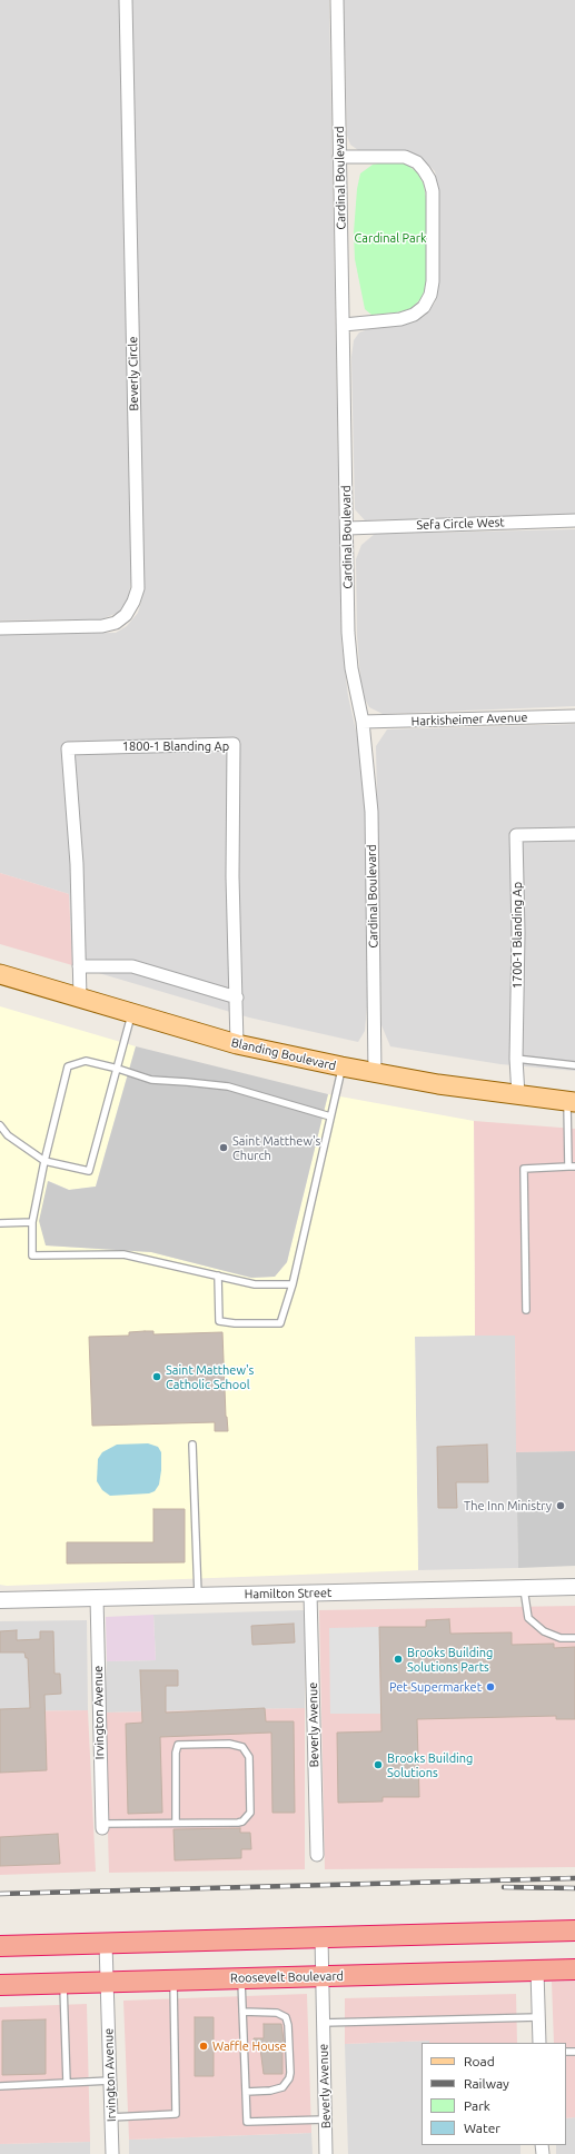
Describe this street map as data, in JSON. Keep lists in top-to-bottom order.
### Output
{
  "streets": {
    "highway": ["Roosevelt Boulevard"],
    "main road": ["Blanding Boulevard"],
    "street": [
      "Cardinal Boulevard",
      "Beverly Circle",
      "Sefa Circle West",
      "Harkisheimer Avenue",
      "1800-1 Blanding Ap",
      "1700-1 Blanding Ap",
      "Hamilton Street",
      "Irvington Avenue",
      "Beverly Avenue"
    ]
  },
  "crossings": [
    ["Cardinal Boulevard", "Sefa Circle West"],
    ["Cardinal Boulevard", "Harkisheimer Avenue"],
    ["Cardinal Boulevard", "Blanding Boulevard"],
    ["1800-1 Blanding Ap", "Blanding Boulevard"],
    ["1700-1 Blanding Ap", "Blanding Boulevard"],
    ["Hamilton Street", "Irvington Avenue"],
    ["Hamilton Street", "Beverly Avenue"],
    ["Irvington Avenue", "Roosevelt Boulevard"],
    ["Beverly Avenue", "Roosevelt Boulevard"]
  ],
  "parks": ["Cardinal Park"],
  "places": [
    "Saint Matthew's Church",
    "Saint Matthew's Catholic School",
    "The Inn Ministry",
    "Brooks Building Solutions Parts",
    "Pet Supermarket",
    "Brooks Building Solutions",
    "Waffle House"
  ],
  "legend": [
    "Road",
    "Railway",
    "Park",
    "Water"
  ]
}
